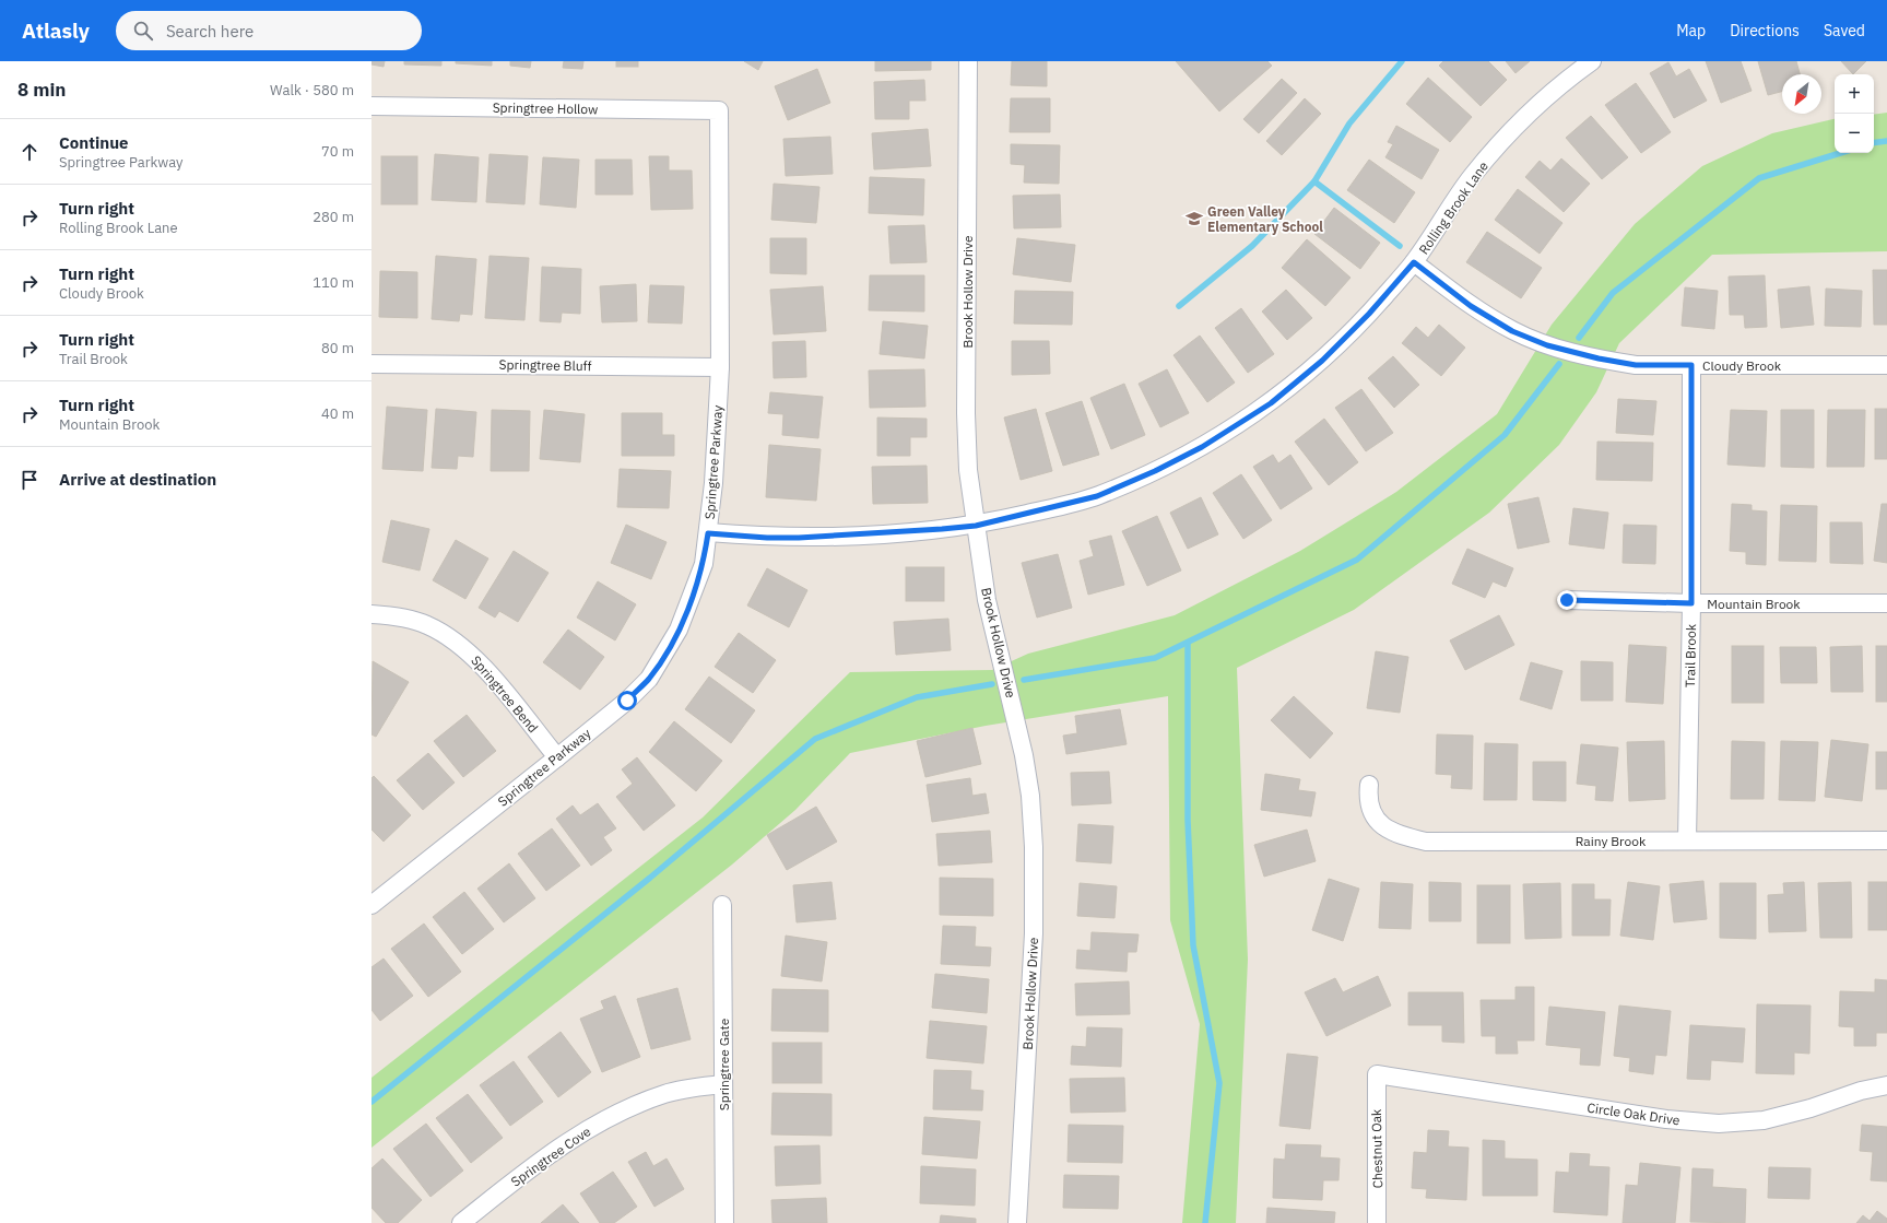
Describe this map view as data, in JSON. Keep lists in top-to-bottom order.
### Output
{
  "streets": {
    "street": [
      "Springtree Hollow",
      "Rolling Brook Lane",
      "Brook Hollow Drive",
      "Springtree Bluff",
      "Cloudy Brook",
      "Springtree Parkway",
      "Mountain Brook",
      "Trail Brook",
      "Springtree Bend",
      "Rainy Brook",
      "Springtree Gate",
      "Circle Oak Drive",
      "Chestnut Oak",
      "Springtree Cove"
    ]
  },
  "crossings": [
    ["Springtree Hollow", "Springtree Parkway"],
    ["Rolling Brook Lane", "Brook Hollow Drive"],
    ["Rolling Brook Lane", "Cloudy Brook"],
    ["Rolling Brook Lane", "Springtree Parkway"],
    ["Springtree Bluff", "Springtree Parkway"],
    ["Cloudy Brook", "Trail Brook"],
    ["Springtree Parkway", "Springtree Bend"],
    ["Mountain Brook", "Trail Brook"],
    ["Trail Brook", "Rainy Brook"],
    ["Springtree Gate", "Springtree Cove"],
    ["Circle Oak Drive", "Chestnut Oak"]
  ],
  "places": {
    "school or university": ["Green Valley Elementary School"]
  },
  "north": "bottom left",
  "page": {
    "header": "Atlasly",
    "search": "Search here",
    "nav": ["Map", "Directions", "Saved"],
    "heading": ["8 min", "Walk · 580 m"],
    "map_buttons": ["+", "−"],
    "list": [
      ["Continue", "Springtree Parkway", "70 m"],
      ["Turn right", "Rolling Brook Lane", "280 m"],
      ["Turn right", "Cloudy Brook", "110 m"],
      ["Turn right", "Trail Brook", "80 m"],
      ["Turn right", "Mountain Brook", "40 m"],
      "Arrive at destination"
    ]
  }
}
